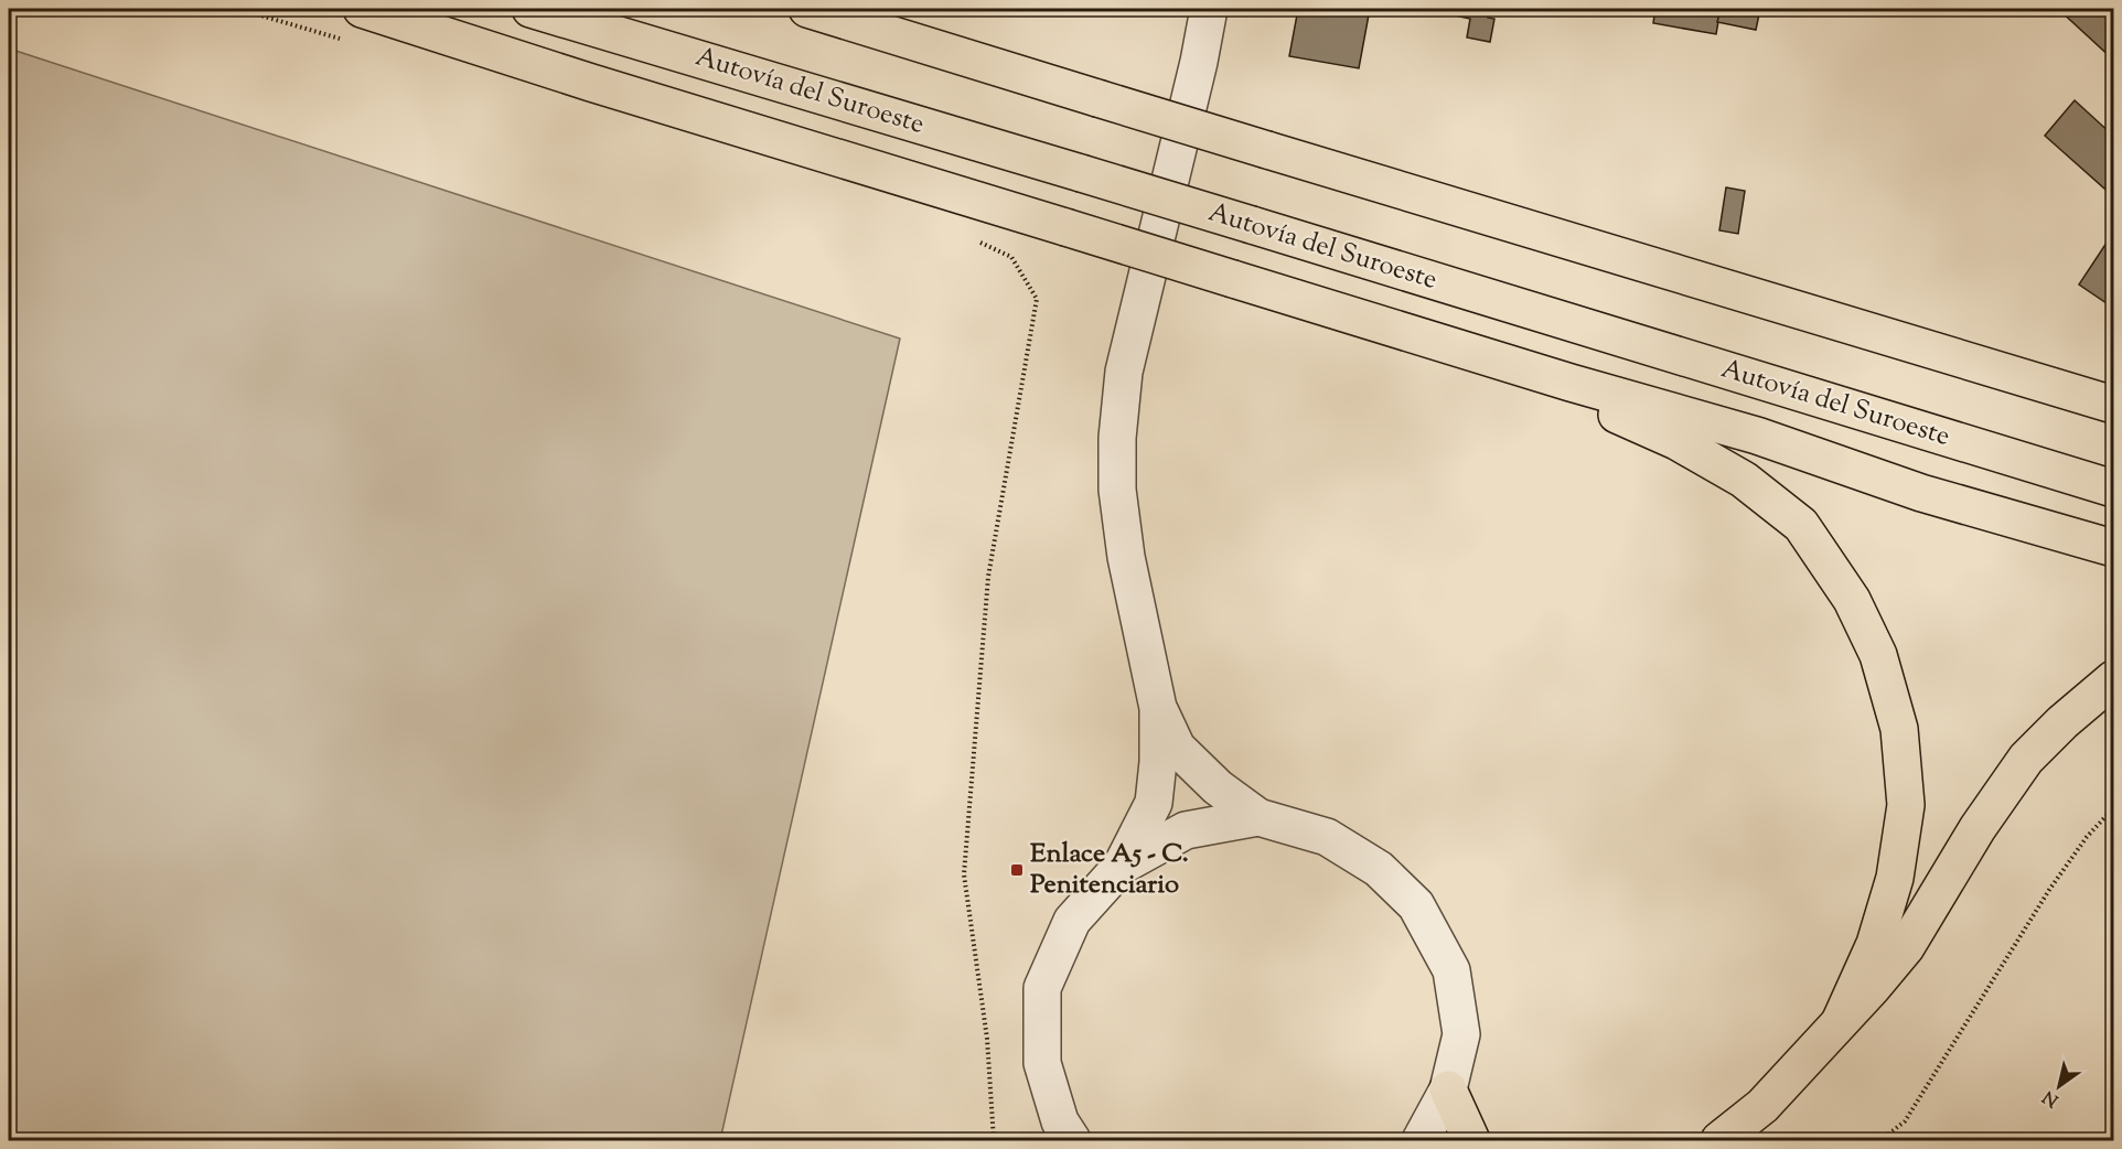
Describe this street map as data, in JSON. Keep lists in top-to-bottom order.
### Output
{
  "streets": {
    "highway": ["Autovía del Suroeste"]
  },
  "places": {
    "transit": ["Enlace A5 - C. Penitenciario"]
  },
  "north": "bottom left"
}
